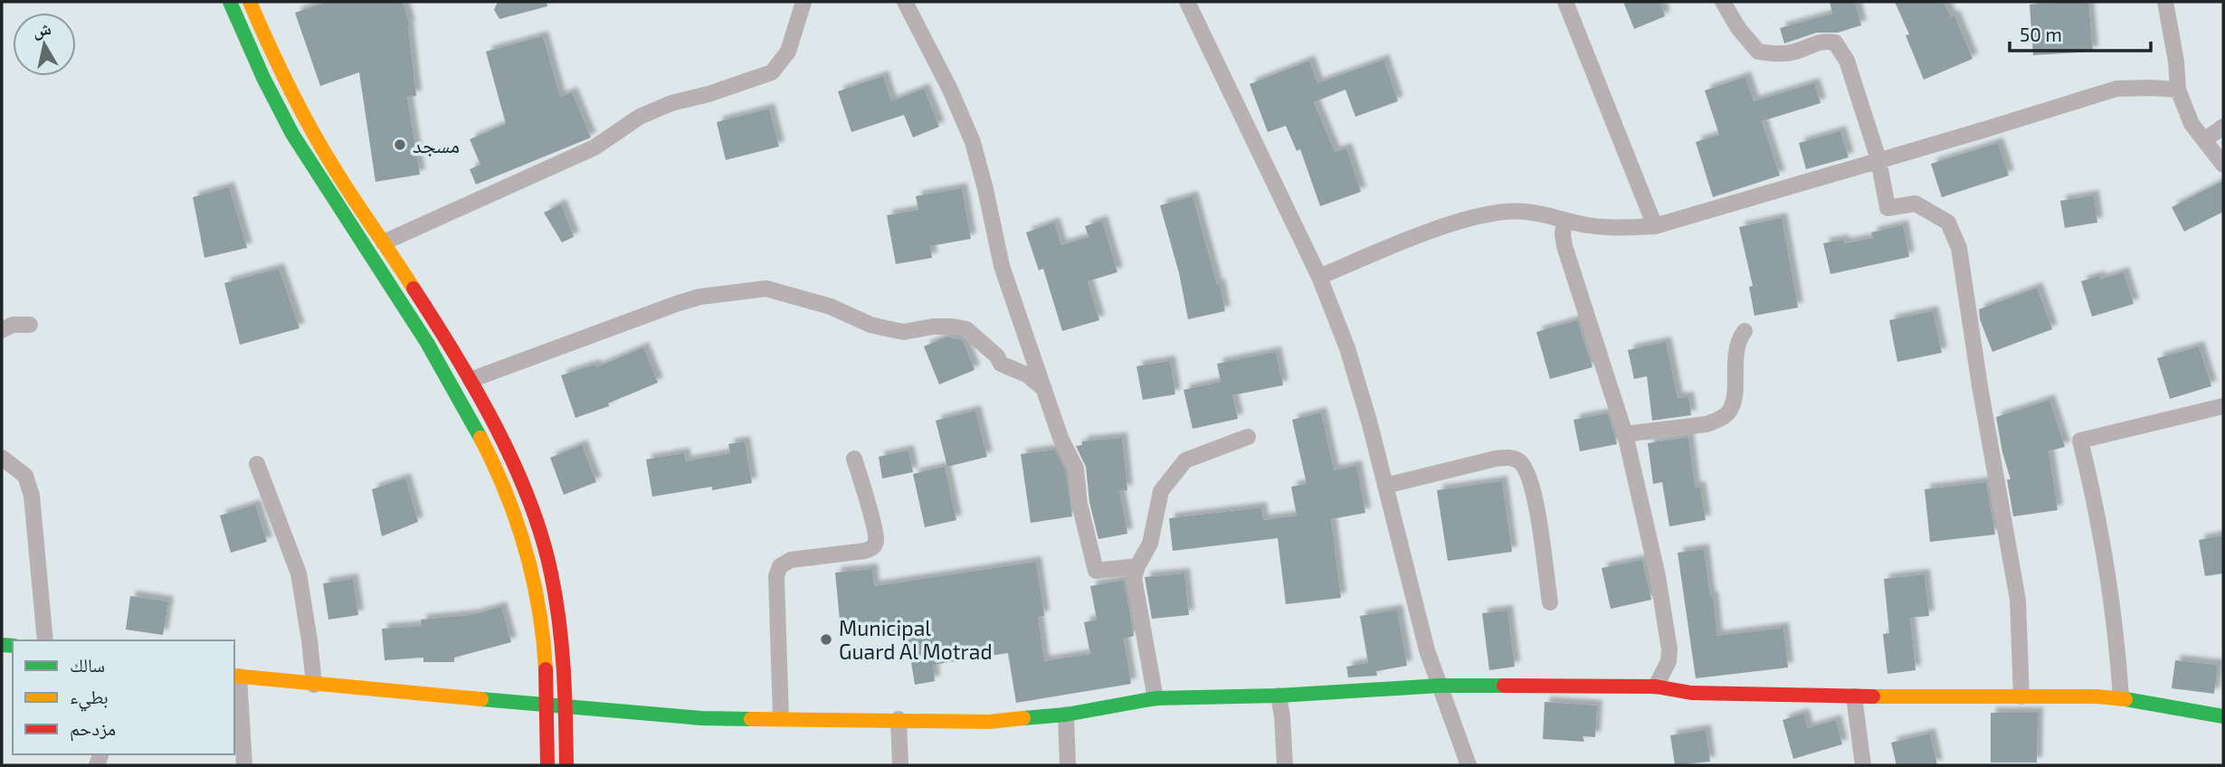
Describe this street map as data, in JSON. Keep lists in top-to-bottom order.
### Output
{
  "places": ["مسجد", "Municipal Guard Al Motrad"],
  "legend": ["سالك", "بطيء", "مزدحم"],
  "scale_bar": "50 m",
  "north": "top"
}
